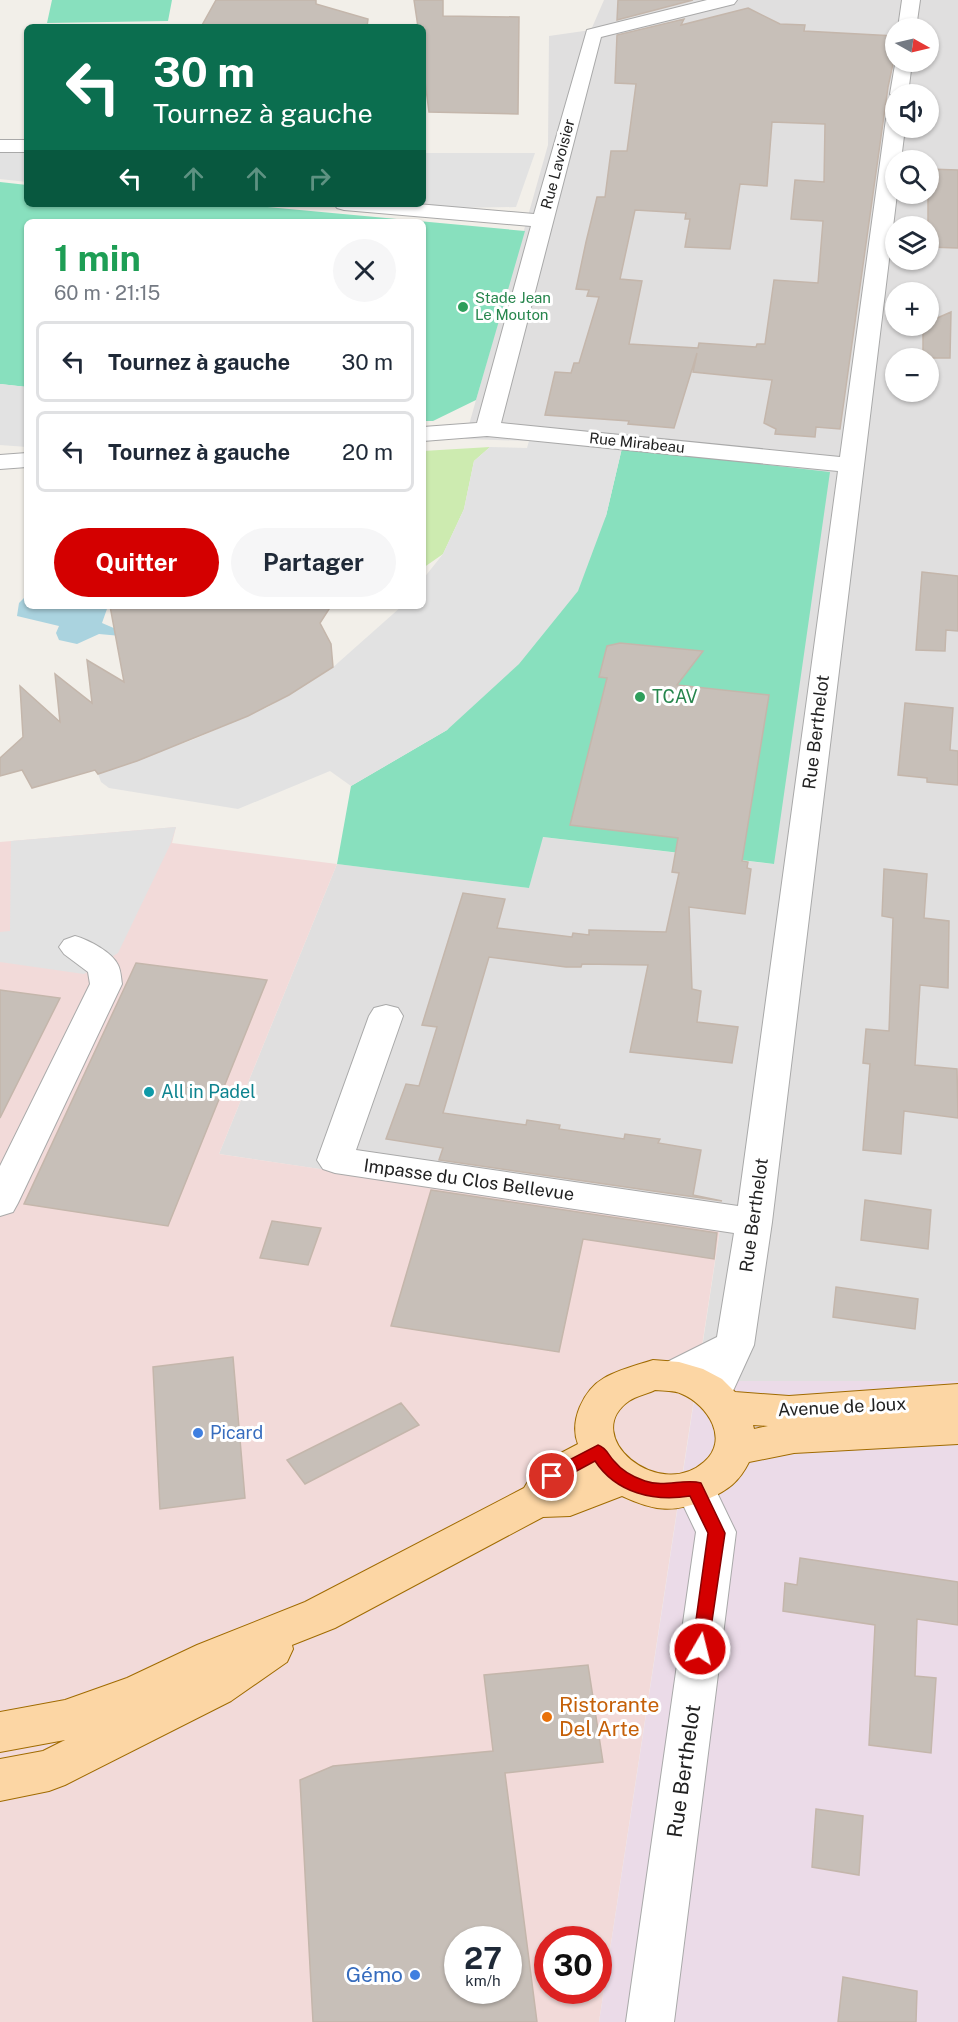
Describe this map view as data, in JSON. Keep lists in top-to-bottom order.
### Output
{
  "streets": {
    "main road": ["Avenue de Joux"],
    "street": [
      "Rue Lavoisier",
      "Rue Mirabeau",
      "Rue Berthelot",
      "Impasse du Clos Bellevue"
    ]
  },
  "crossings": [
    ["Rue Lavoisier", "Rue Mirabeau"],
    ["Rue Mirabeau", "Rue Berthelot"],
    ["Rue Berthelot", "Impasse du Clos Bellevue"],
    ["Rue Berthelot", "Avenue de Joux"]
  ],
  "places": [
    "Stade Jean Le Mouton",
    "TCAV",
    "All in Padel",
    "Picard",
    "Ristorante Del Arte",
    "Gémo"
  ],
  "north": "right",
  "page": {
    "map_buttons": ["+", "−"],
    "turn": ["30 m", "Tournez à gauche"],
    "heading": ["1 min", "60 m · 21:15"],
    "list": [
      {
        "name": "Tournez à gauche",
        "value": "30 m"
      },
      {
        "name": "Tournez à gauche",
        "value": "20 m"
      }
    ],
    "buttons": ["Quitter", "Partager"],
    "speed": "27 km/h",
    "limit": "30"
  }
}
